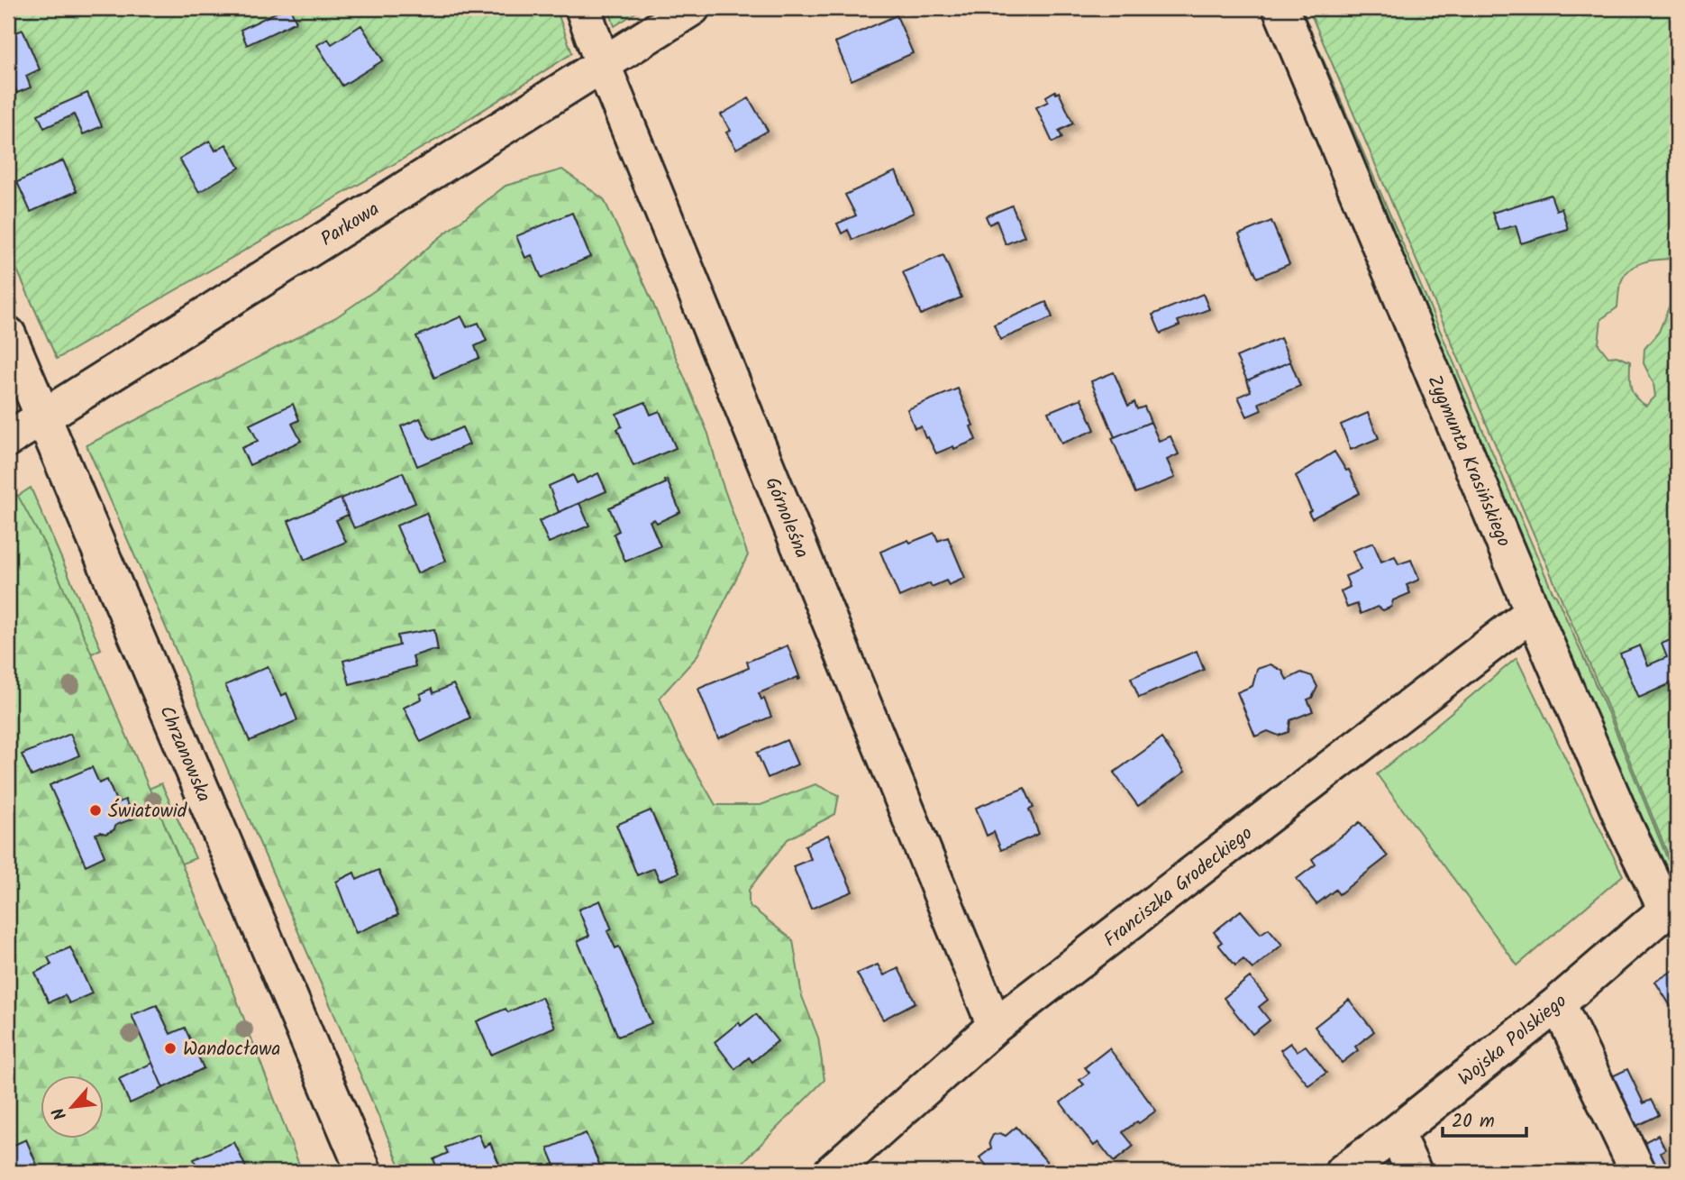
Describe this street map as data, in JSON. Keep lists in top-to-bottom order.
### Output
{
  "streets": {
    "street": [
      "Parkowa",
      "Zygmunta Krasińskiego",
      "Górnoleśna",
      "Chrzanowska",
      "Franciszka Grodeckiego",
      "Wojska Polskiego"
    ]
  },
  "crossings": [
    ["Parkowa", "Górnoleśna"],
    ["Parkowa", "Chrzanowska"],
    ["Zygmunta Krasińskiego", "Franciszka Grodeckiego"],
    ["Zygmunta Krasińskiego", "Wojska Polskiego"],
    ["Górnoleśna", "Franciszka Grodeckiego"]
  ],
  "places": ["Światowid", "Wandocława"],
  "scale_bar": "20 m",
  "north": "bottom left"
}
